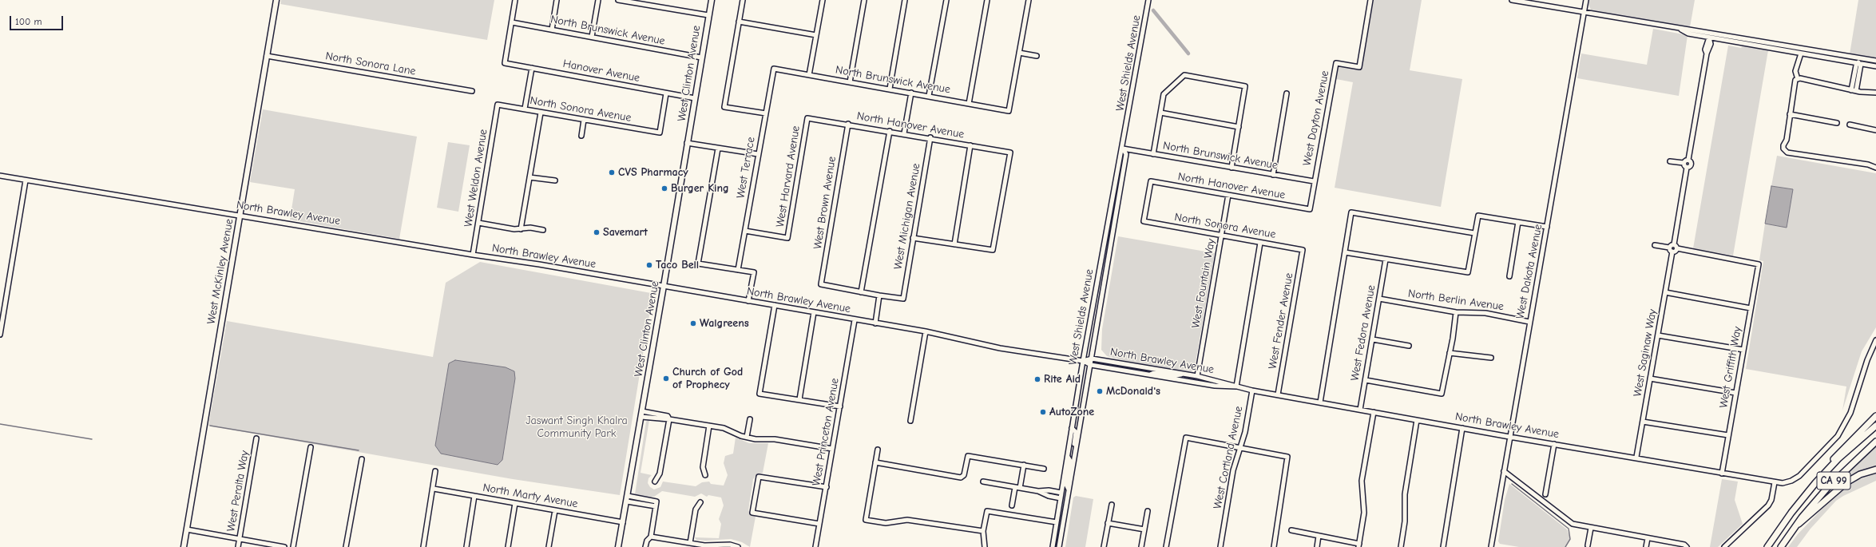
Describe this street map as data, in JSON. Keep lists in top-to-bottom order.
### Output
{
  "streets": {
    "highway": ["CA 99"],
    "main road": ["West Clinton Avenue", "West McKinley Avenue"],
    "street": [
      "North Brunswick Avenue",
      "West Shields Avenue",
      "North Sonora Lane",
      "Hanover Avenue",
      "North Sonora Avenue",
      "West Dayton Avenue",
      "North Hanover Avenue",
      "West Terrace",
      "West Harvard Avenue",
      "West Weldon Avenue",
      "West Brown Avenue",
      "North Brawley Avenue",
      "West Michigan Avenue",
      "West Dakota Avenue",
      "West Fountain Way",
      "North Berlin Avenue",
      "West Fender Avenue",
      "West Fedora Avenue",
      "West Saginaw Way",
      "West Griffith Way",
      "West Princeton Avenue",
      "West Cortland Avenue",
      "West Peralta Way",
      "North Marty Avenue"
    ]
  },
  "crossings": [
    ["North Brunswick Avenue", "West Shields Avenue"],
    ["North Brunswick Avenue", "Hanover Avenue"],
    ["North Brunswick Avenue", "West Clinton Avenue"],
    ["North Brunswick Avenue", "West Dayton Avenue"],
    ["North Brunswick Avenue", "West Terrace"],
    ["West Shields Avenue", "North Brawley Avenue"],
    ["North Sonora Lane", "West McKinley Avenue"],
    ["Hanover Avenue", "West Clinton Avenue"],
    ["Hanover Avenue", "North Sonora Avenue"],
    ["West Clinton Avenue", "North Brawley Avenue"],
    ["West Clinton Avenue", "North Marty Avenue"],
    ["North Sonora Avenue", "North Hanover Avenue"],
    ["North Sonora Avenue", "West Weldon Avenue"],
    ["North Sonora Avenue", "West Fountain Way"],
    ["North Sonora Avenue", "West Fender Avenue"],
    ["West Dayton Avenue", "North Hanover Avenue"],
    ["North Hanover Avenue", "West Harvard Avenue"],
    ["North Hanover Avenue", "West Brown Avenue"],
    ["North Hanover Avenue", "West Michigan Avenue"],
    ["North Hanover Avenue", "West Fountain Way"],
    ["West Terrace", "West Harvard Avenue"],
    ["West Weldon Avenue", "North Brawley Avenue"],
    ["North Brawley Avenue", "West McKinley Avenue"],
    ["North Brawley Avenue", "West Dakota Avenue"],
    ["North Brawley Avenue", "West Fountain Way"],
    ["North Brawley Avenue", "West Fender Avenue"],
    ["North Brawley Avenue", "West Fedora Avenue"],
    ["North Brawley Avenue", "West Saginaw Way"],
    ["North Brawley Avenue", "West Griffith Way"],
    ["North Brawley Avenue", "West Princeton Avenue"],
    ["North Brawley Avenue", "West Cortland Avenue"],
    ["West Dakota Avenue", "North Berlin Avenue"],
    ["North Berlin Avenue", "West Fedora Avenue"]
  ],
  "parks": ["Jaswant Singh Khalra Community Park"],
  "places": [
    "CVS Pharmacy",
    "Burger King",
    "Savemart",
    "Taco Bell",
    "Walgreens",
    "Church of God of Prophecy",
    "Rite Aid",
    "McDonald's",
    "AutoZone"
  ],
  "scale_bar": "100 m"
}
